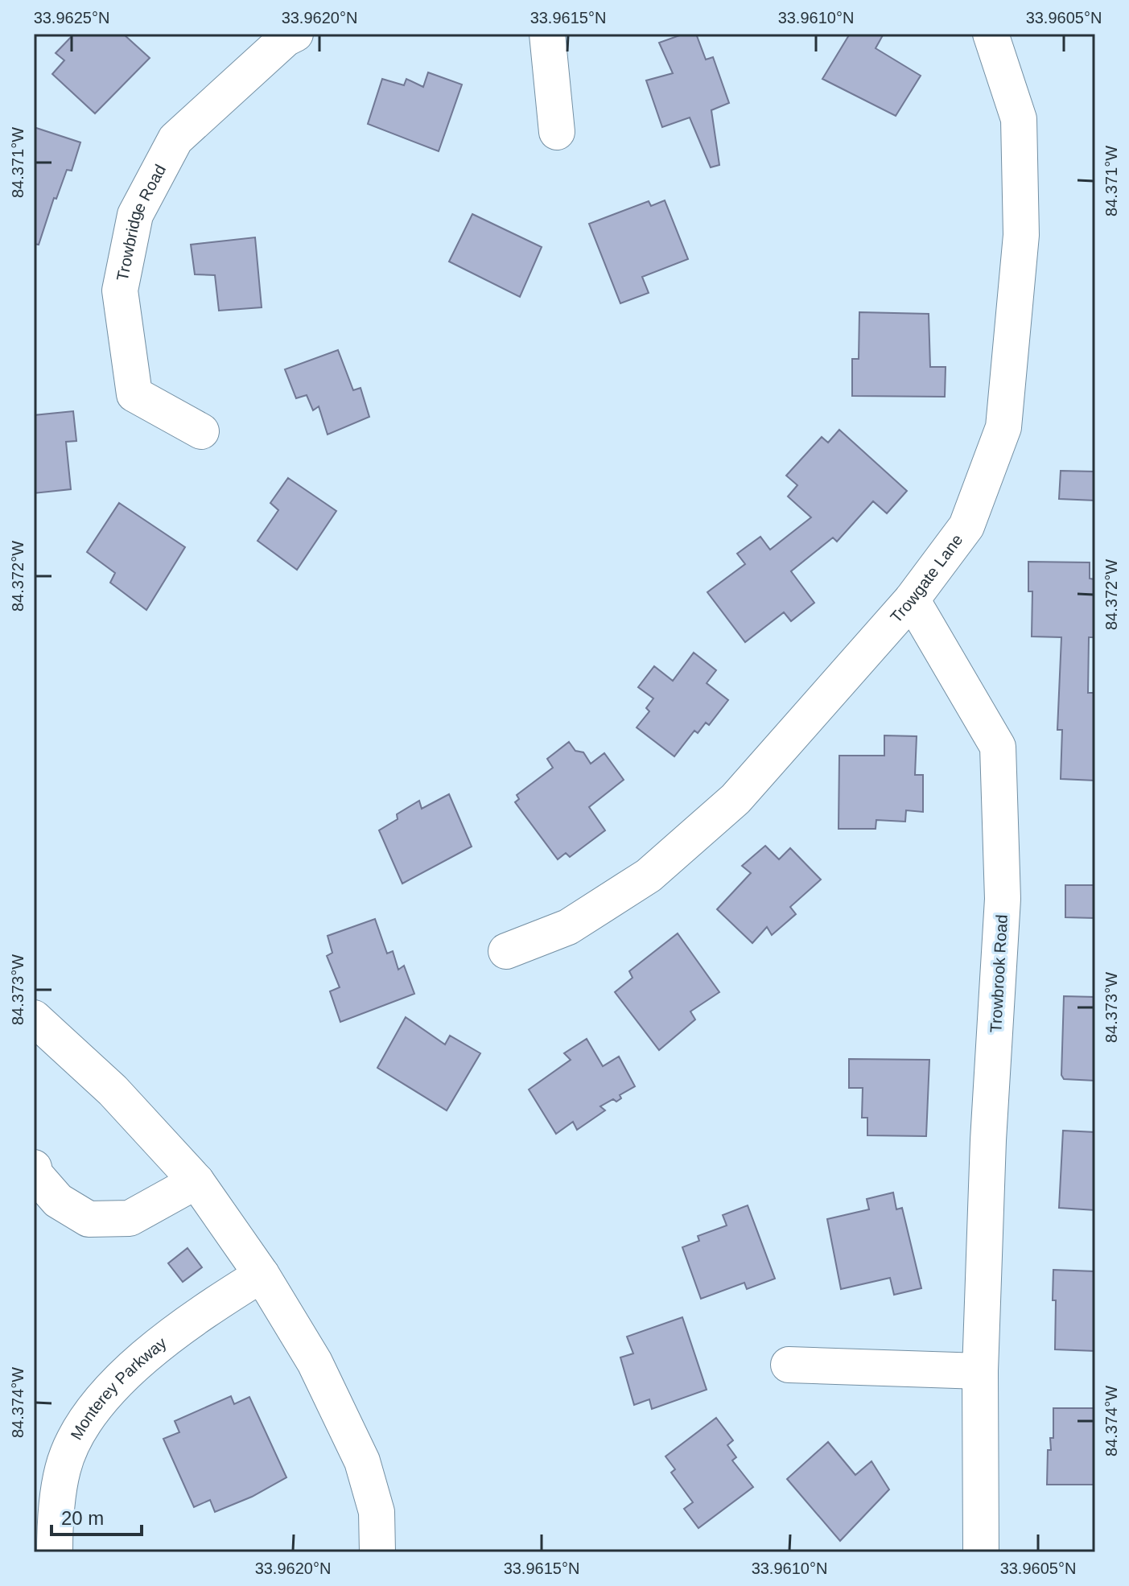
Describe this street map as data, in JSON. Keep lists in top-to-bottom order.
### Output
{
  "streets": {
    "street": [
      "Trowbridge Road",
      "Trowgate Lane",
      "Trowbrook Road",
      "Monterey Parkway"
    ]
  },
  "crossings": [
    ["Trowgate Lane", "Trowbrook Road"]
  ],
  "scale_bar": "20 m",
  "coordinates": [
    "33.9625°N",
    "33.9620°N",
    "33.9615°N",
    "33.9610°N",
    "33.9605°N",
    "84.371°W",
    "84.372°W",
    "84.373°W",
    "84.374°W"
  ]
}
